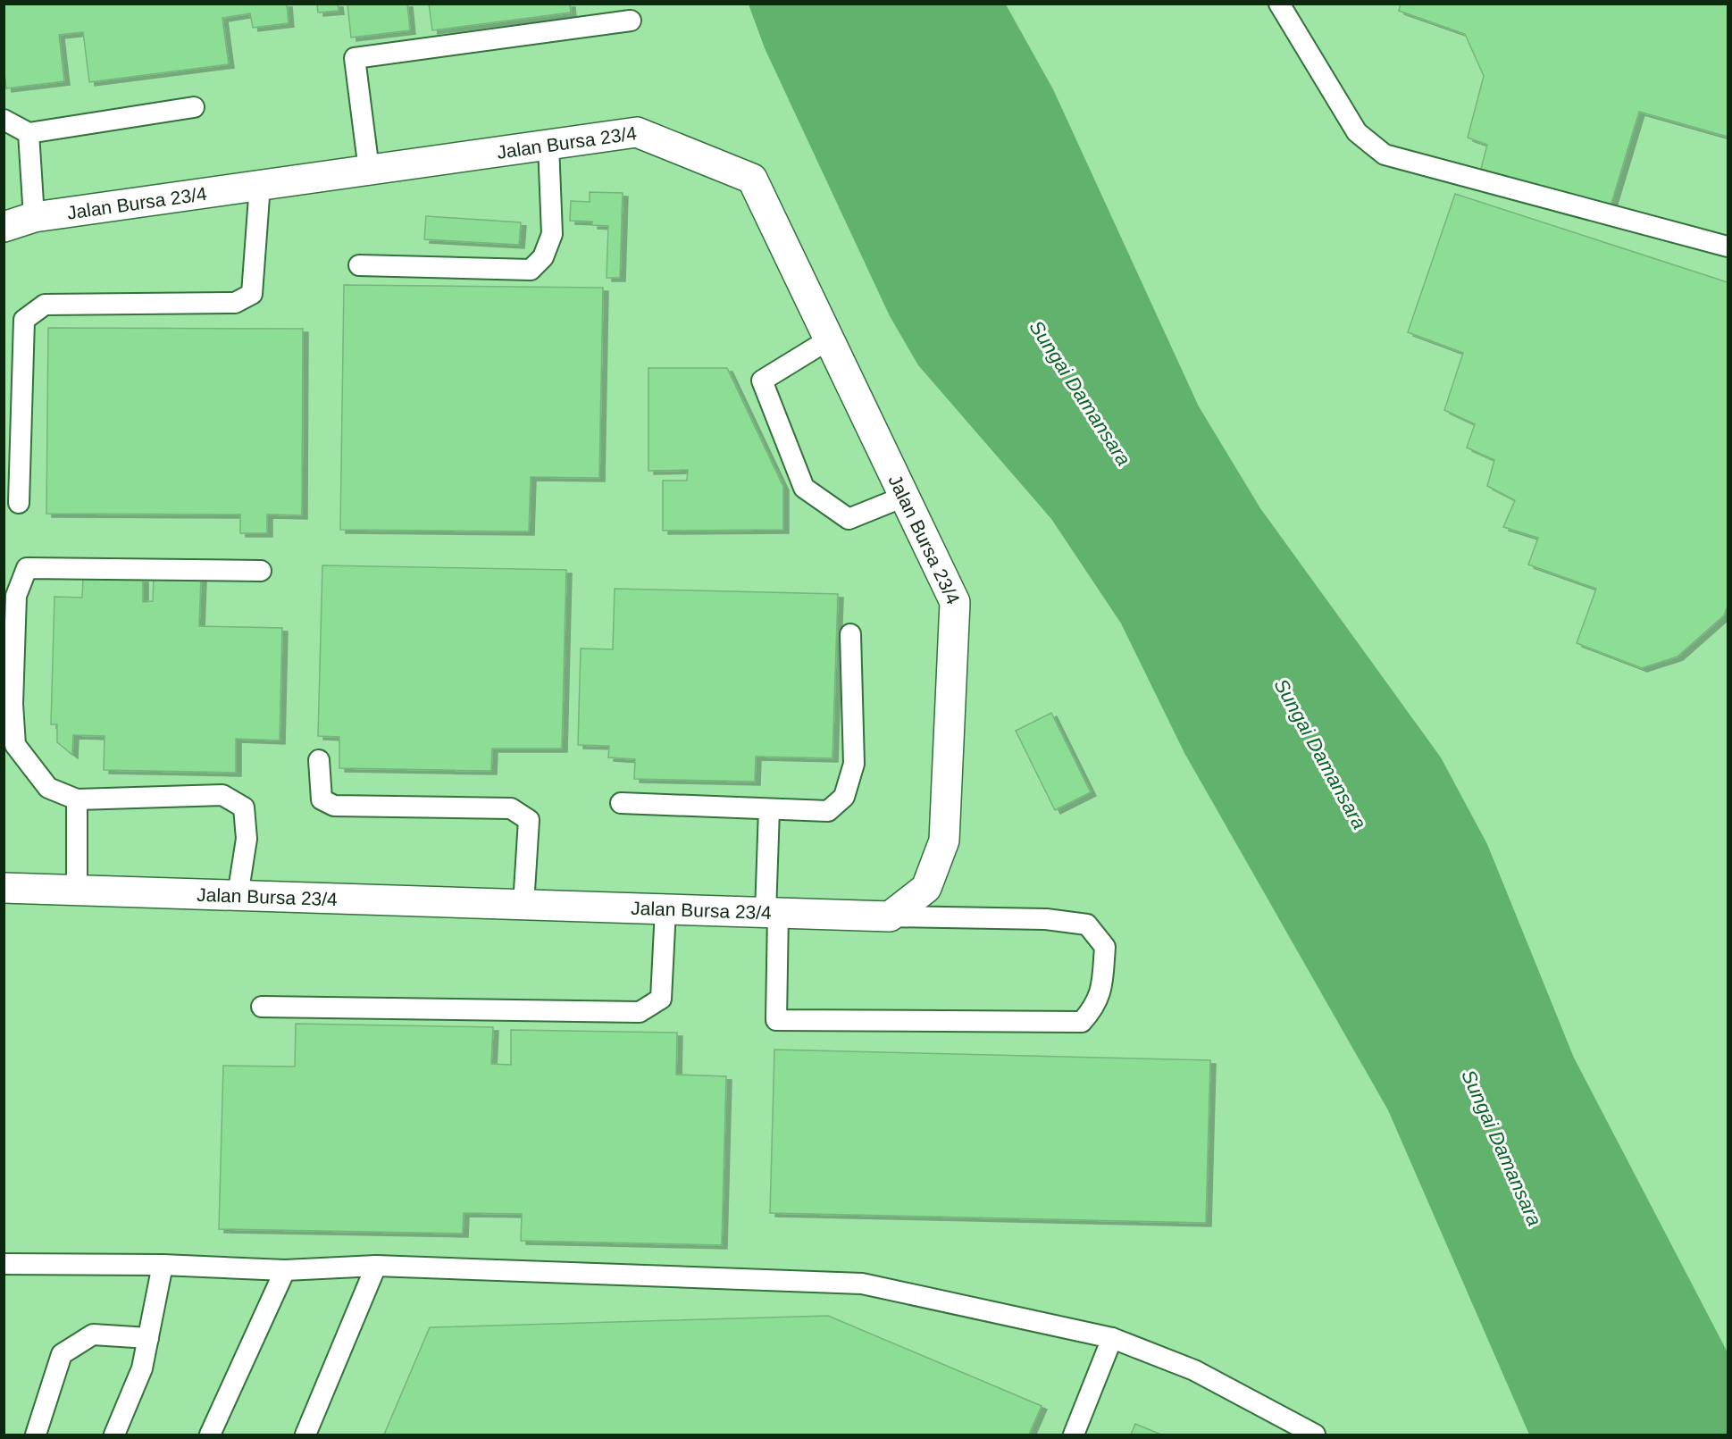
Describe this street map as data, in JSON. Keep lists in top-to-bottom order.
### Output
{
  "streets": {
    "street": ["Jalan Bursa 23/4"]
  },
  "water": ["Sungai Damansara"]
}
